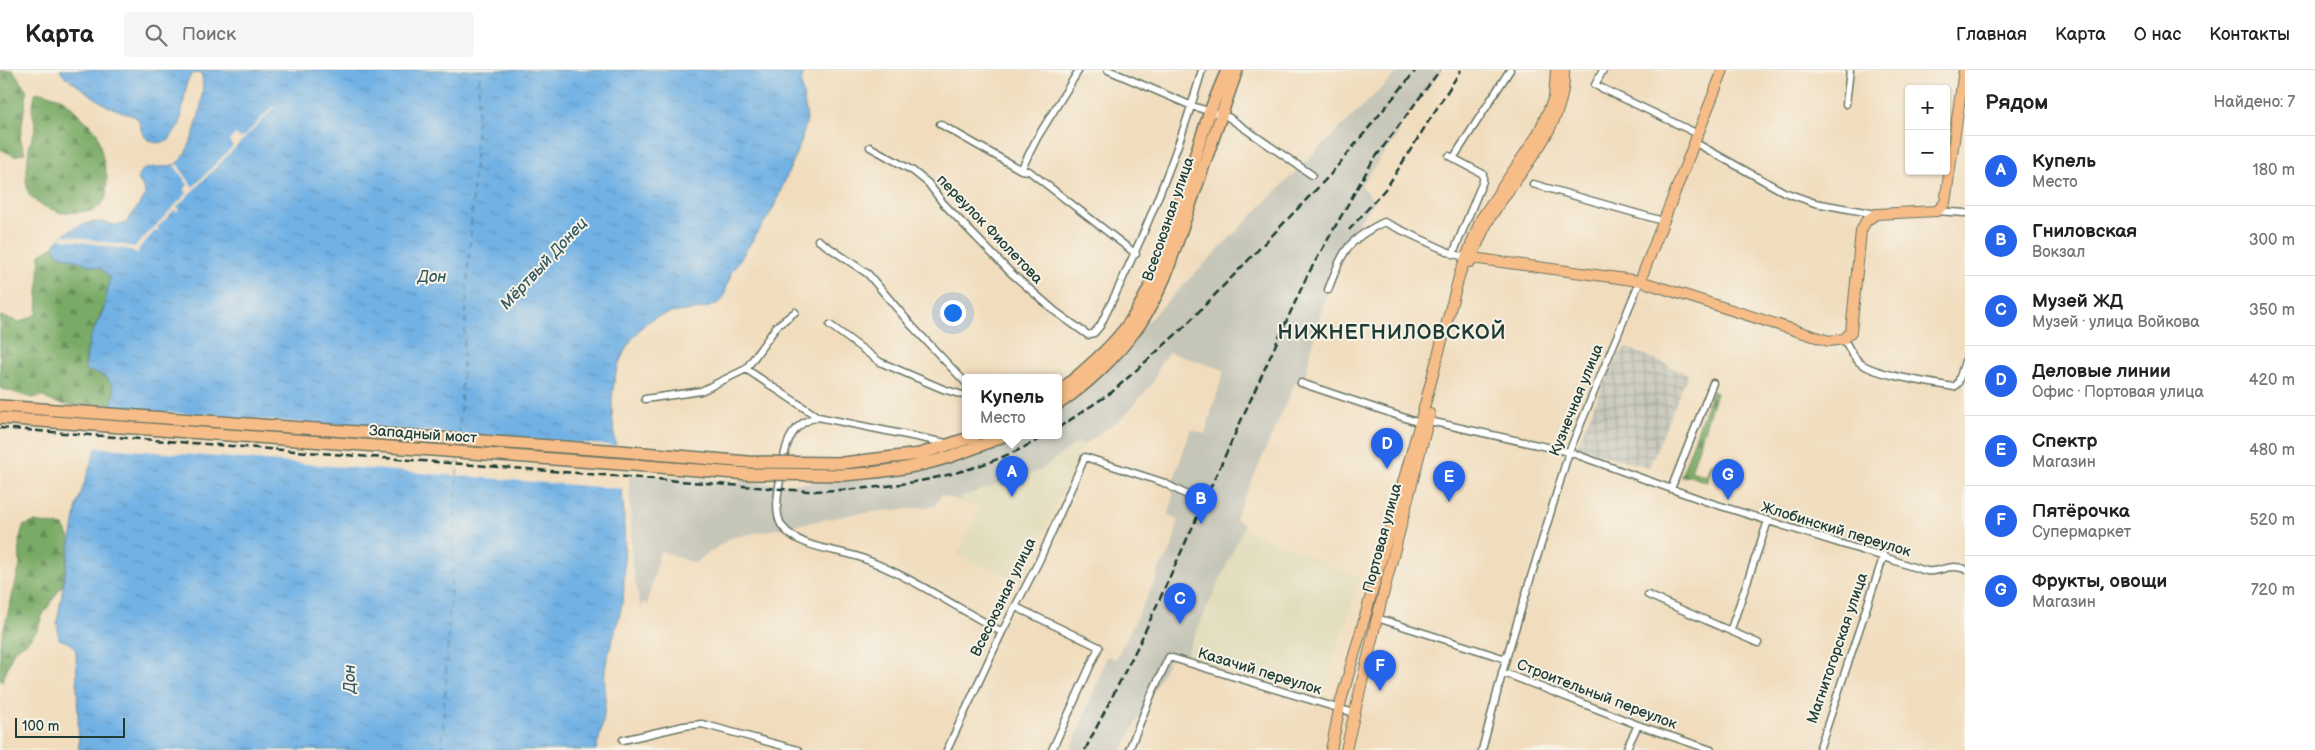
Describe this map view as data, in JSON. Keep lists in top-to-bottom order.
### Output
{
  "streets": {
    "highway": ["Всесоюзная улица", "Западный мост"],
    "main road": ["Кузнечная улица", "Портовая улица"],
    "street": [
      "переулок Фиолетова",
      "Жлобинский переулок",
      "Магнитогорская улица",
      "Казачий переулок",
      "Строительный переулок"
    ]
  },
  "crossings": [
    ["Кузнечная улица", "Жлобинский переулок"],
    ["Кузнечная улица", "Строительный переулок"],
    ["Жлобинский переулок", "Портовая улица"],
    ["Жлобинский переулок", "Магнитогорская улица"],
    ["Портовая улица", "Казачий переулок"],
    ["Портовая улица", "Строительный переулок"]
  ],
  "districts": ["НИЖНЕГНИЛОВСКОЙ"],
  "water": ["Мёртвый Донец", "Дон"],
  "scale_bar": "100 m",
  "page": {
    "header": "Карта",
    "search": "Поиск",
    "nav": [
      "Главная",
      "Карта",
      "О нас",
      "Контакты"
    ],
    "heading": ["Рядом", "Найдено: 7"],
    "map_buttons": ["+", "−"],
    "list": [
      {
        "mark": "A",
        "name": "Купель",
        "note": "Место",
        "value": "180 m"
      },
      {
        "mark": "B",
        "name": "Гниловская",
        "note": "Вокзал",
        "value": "300 m"
      },
      {
        "mark": "C",
        "name": "Музей ЖД",
        "note": "Музей · улица Войкова",
        "value": "350 m"
      },
      {
        "mark": "D",
        "name": "Деловые линии",
        "note": "Офис · Портовая улица",
        "value": "420 m"
      },
      {
        "mark": "E",
        "name": "Спектр",
        "note": "Магазин",
        "value": "480 m"
      },
      {
        "mark": "F",
        "name": "Пятёрочка",
        "note": "Супермаркет",
        "value": "520 m"
      },
      {
        "mark": "G",
        "name": "Фрукты, овощи",
        "note": "Магазин",
        "value": "720 m"
      }
    ],
    "popup": ["Купель", "Место"],
    "pins": [
      "D",
      "A",
      "G",
      "E",
      "B",
      "C",
      "F"
    ],
    "scale": "100 m"
  }
}
